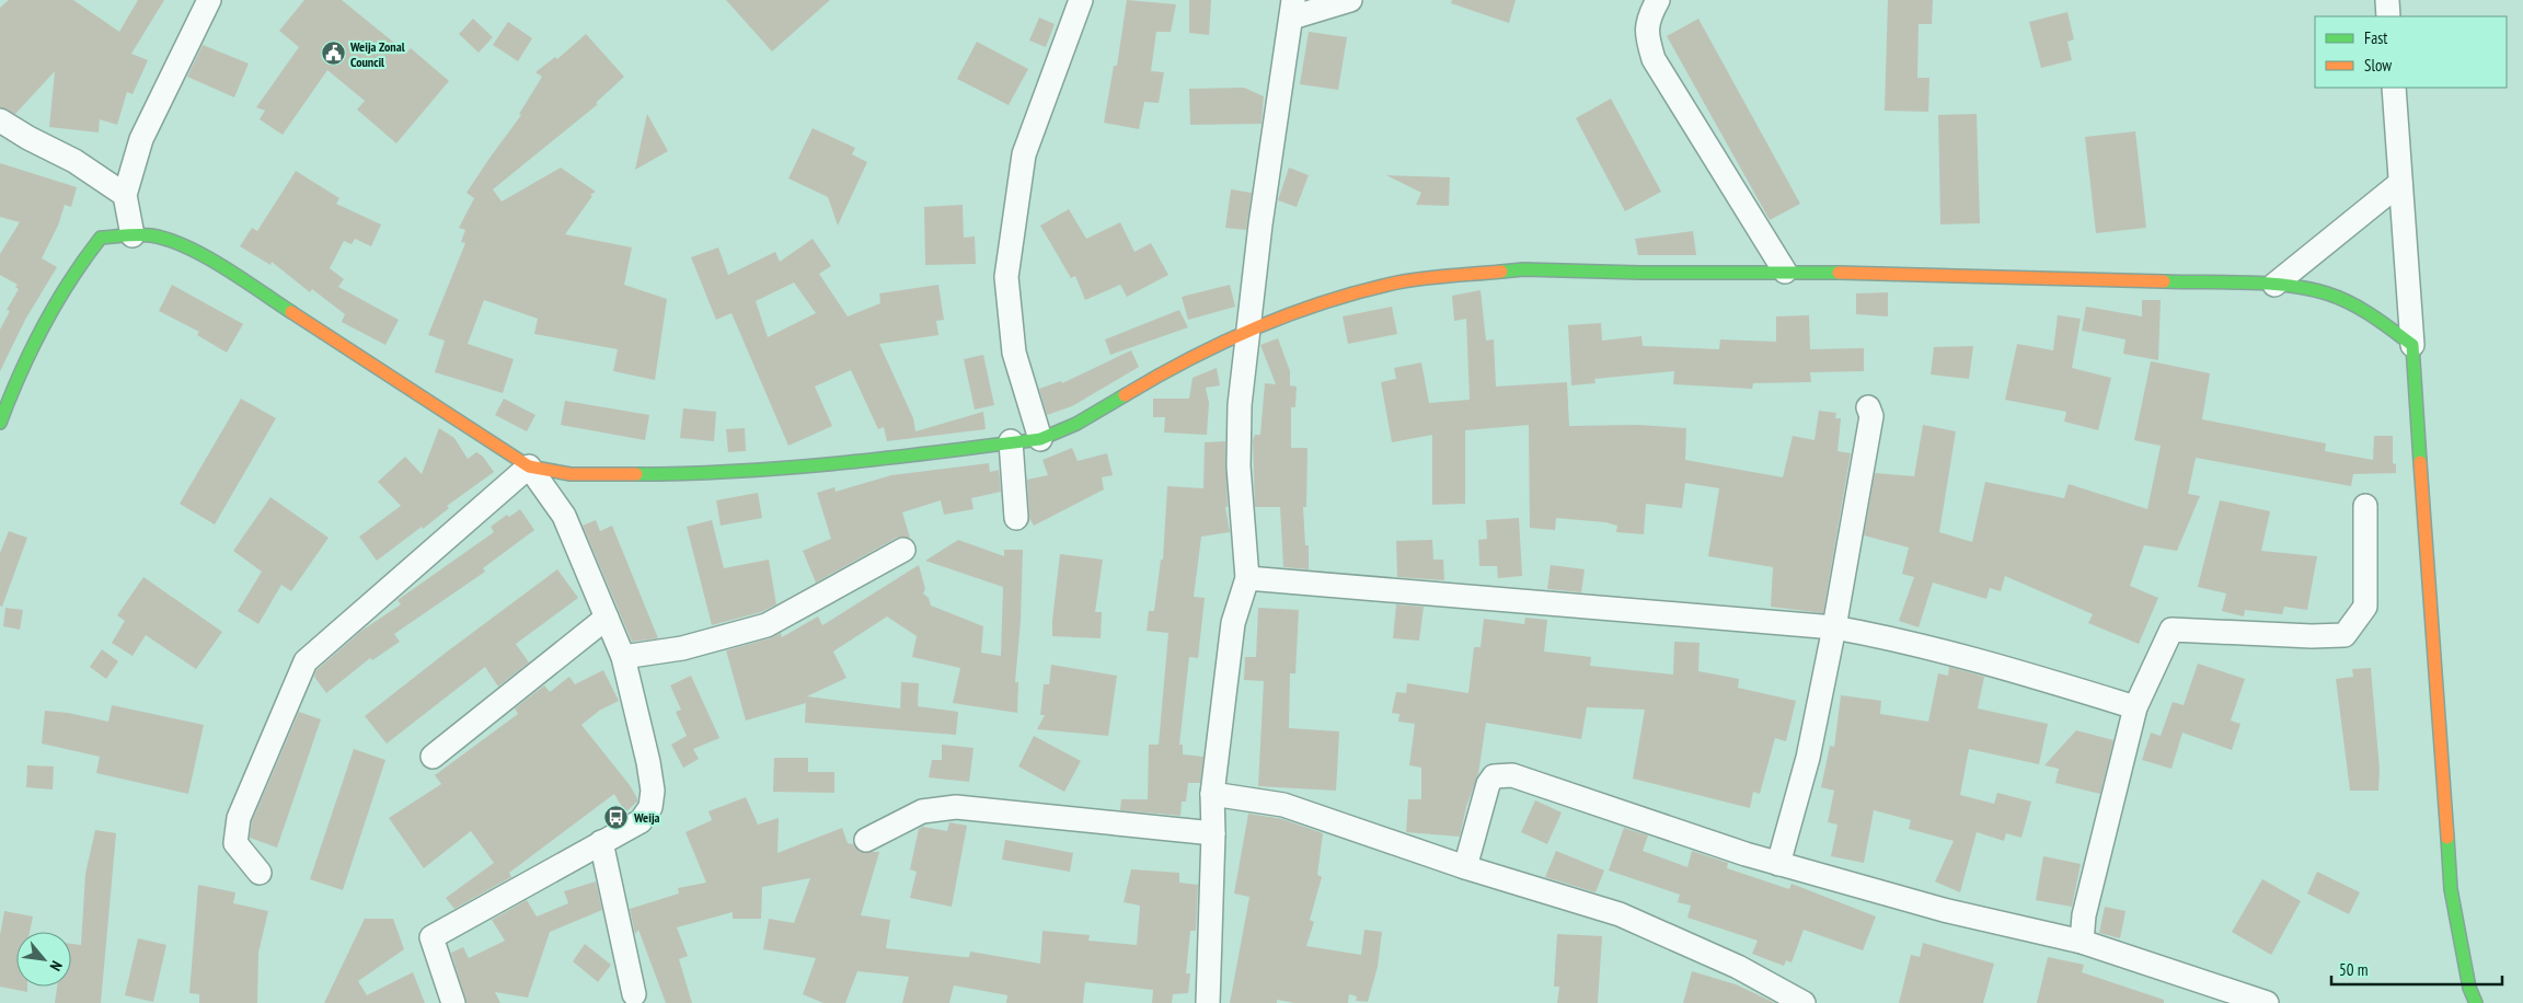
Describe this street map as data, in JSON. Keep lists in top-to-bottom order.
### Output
{
  "places": {
    "public building": ["Weija Zonal Council"],
    "bus stop": ["Weija"]
  },
  "legend": ["Fast", "Slow"],
  "scale_bar": "50 m",
  "north": "bottom right"
}
